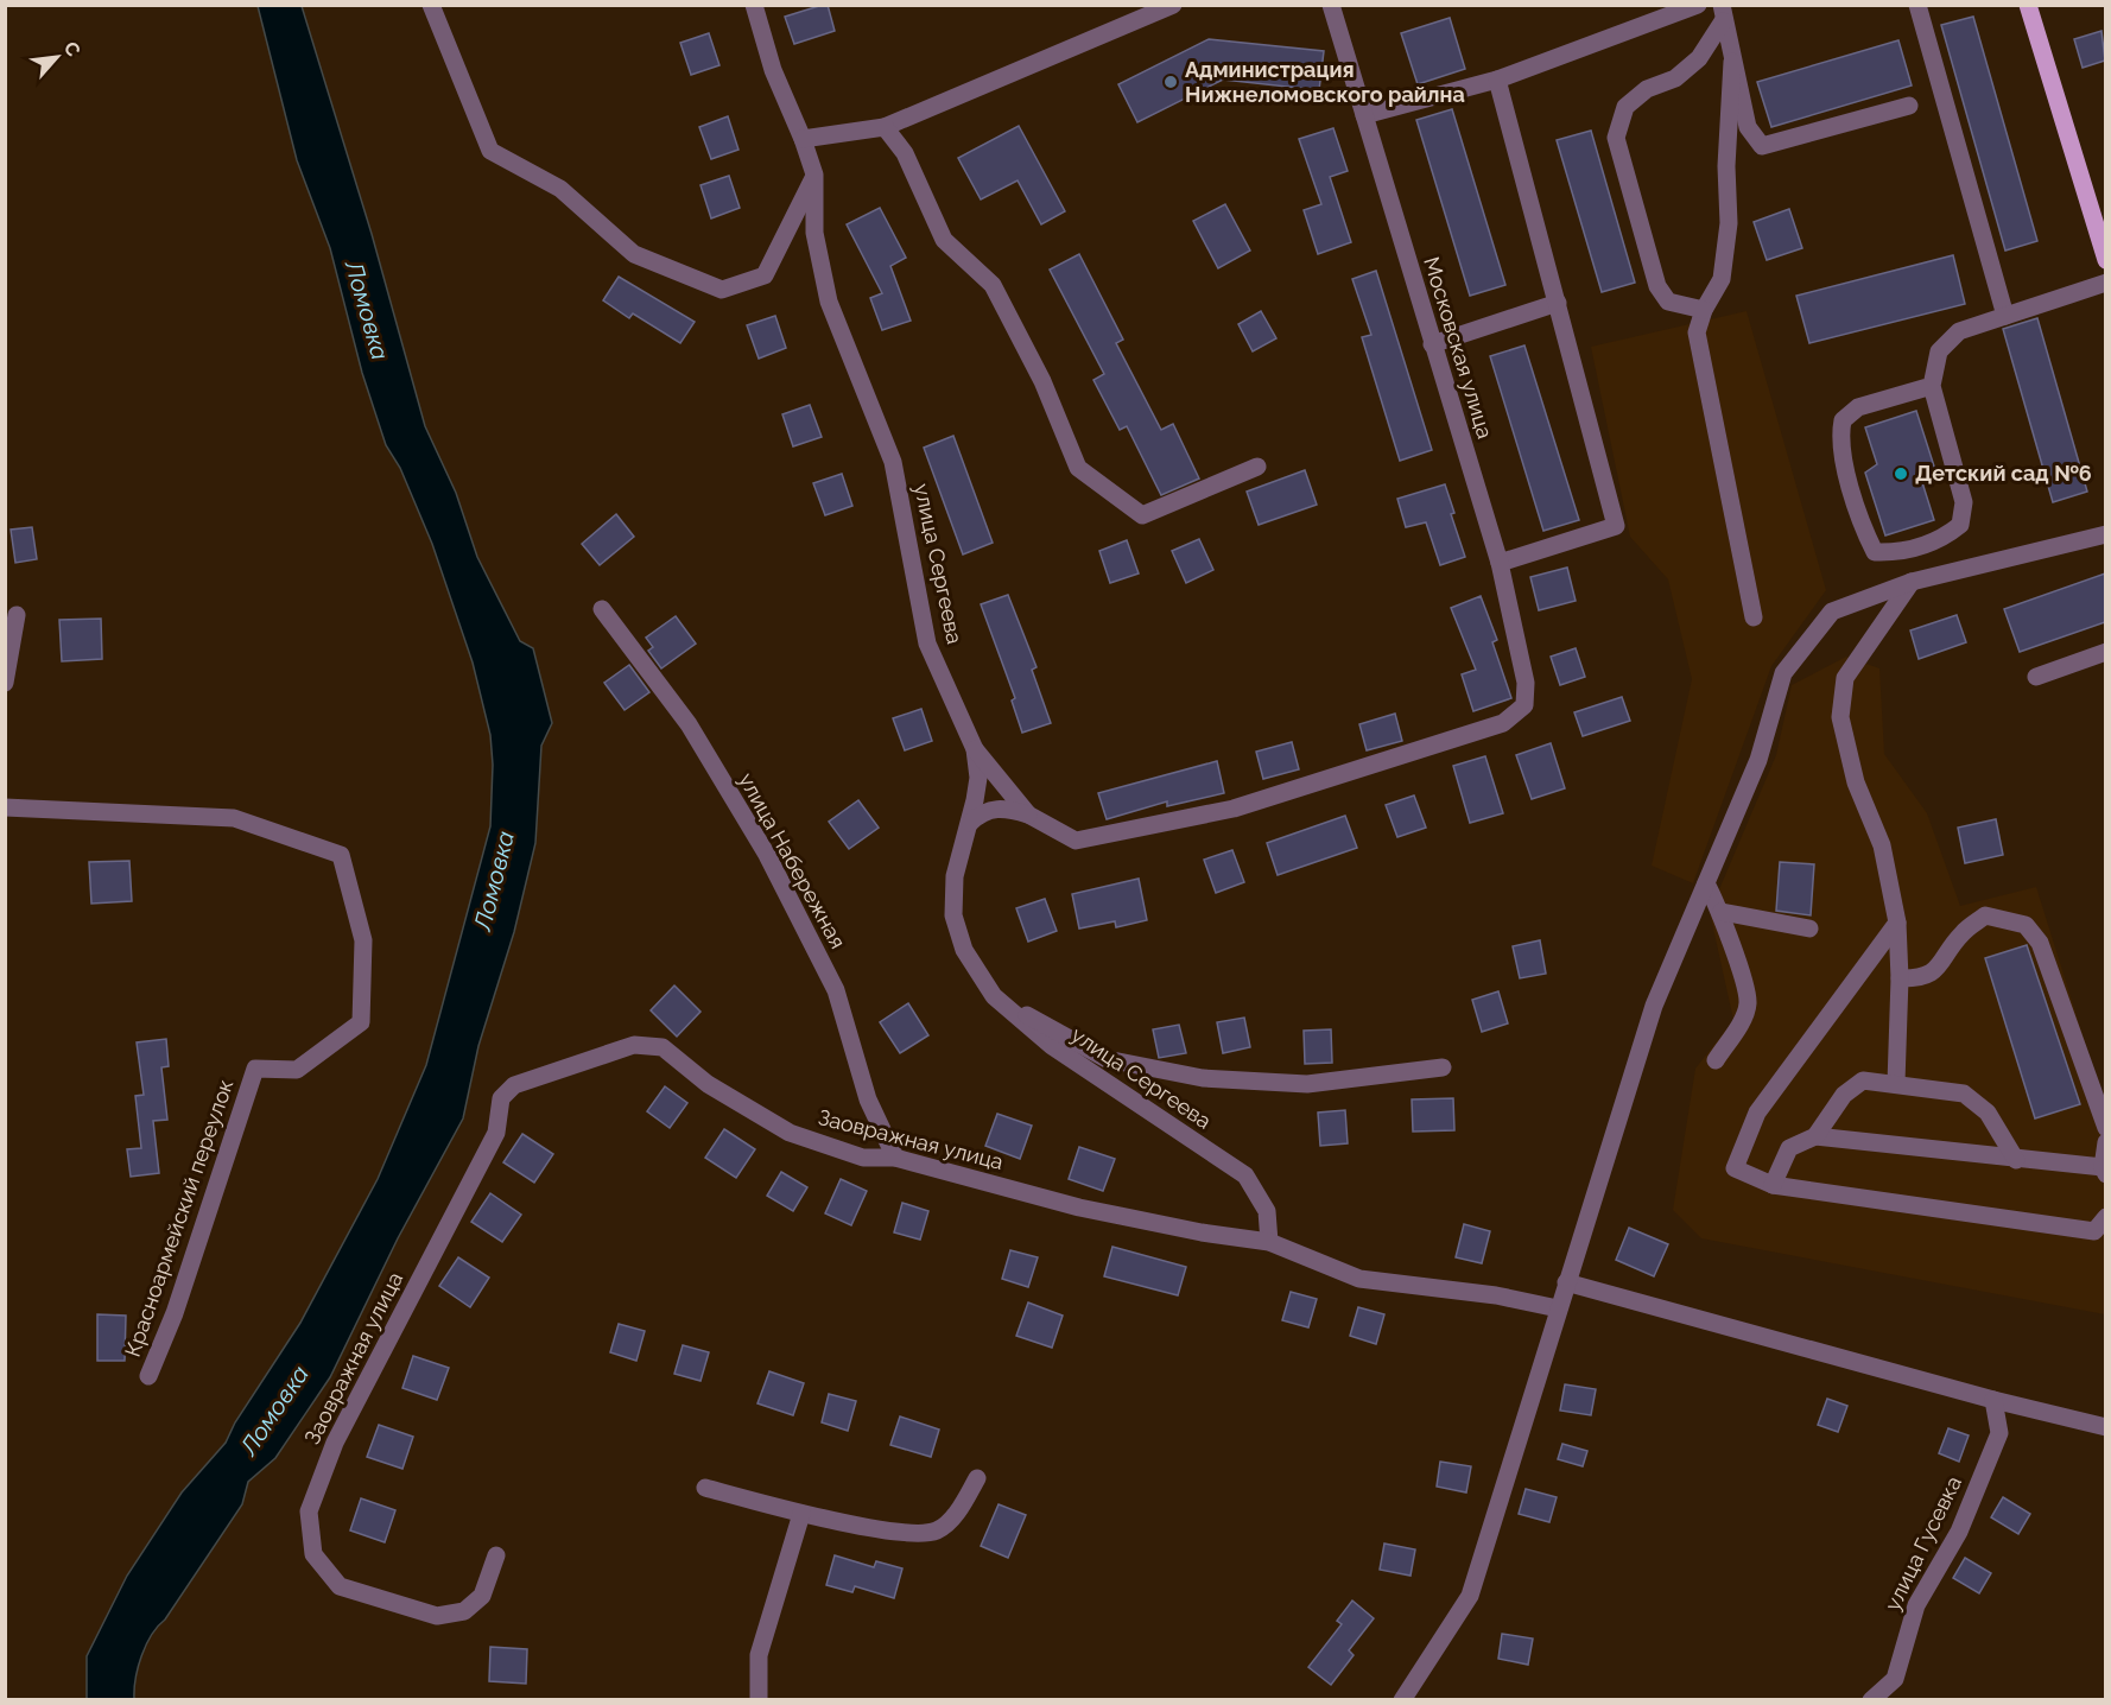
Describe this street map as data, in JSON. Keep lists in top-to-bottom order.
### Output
{
  "streets": {
    "street": [
      "Московская улица",
      "улица Сергеева",
      "улица Набережная",
      "Заовражная улица",
      "Красноармейский переулок",
      "улица Гусевка"
    ]
  },
  "crossings": [
    ["улица Сергеева", "Заовражная улица"],
    ["улица Набережная", "Заовражная улица"]
  ],
  "water": ["Ломовка"],
  "places": ["Администрация Нижнеломовского райлна", "Детский сад №6"],
  "north": "top right"
}
